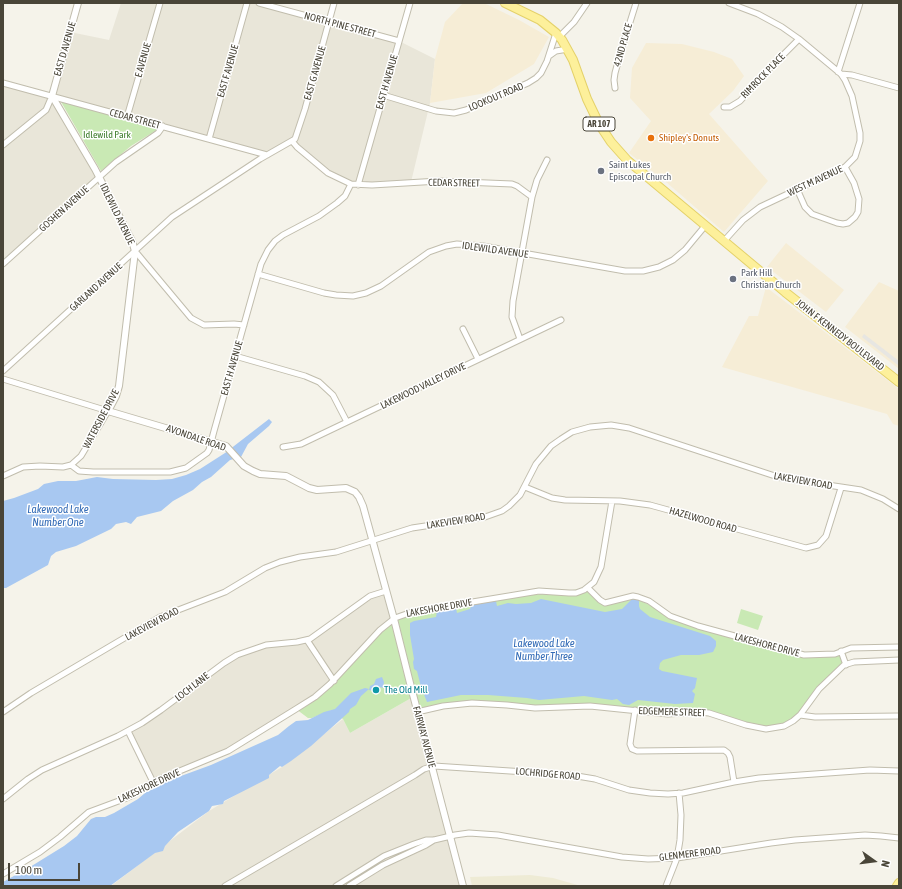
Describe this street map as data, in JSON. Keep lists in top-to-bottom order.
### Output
{
  "streets": {
    "main road": ["AR 107", "JOHN F KENNEDY BOULEVARD"],
    "street": [
      "NORTH PINE STREET",
      "42ND PLACE",
      "EAST D AVENUE",
      "E AVENUE",
      "EAST F AVENUE",
      "EAST G AVENUE",
      "RIMROCK PLACE",
      "EAST H AVENUE",
      "LOOKOUT ROAD",
      "CEDAR STREET",
      "WEST M AVENUE",
      "GOSHEN AVENUE",
      "IDLEWILD AVENUE",
      "GARLAND AVENUE",
      "LAKEWOOD VALLEY DRIVE",
      "WATERSIDE DRIVE",
      "AVONDALE ROAD",
      "LAKEVIEW ROAD",
      "HAZELWOOD ROAD",
      "LAKESHORE DRIVE",
      "LOCH LANE",
      "EDGEMERE STREET",
      "FAIRWAY AVENUE",
      "LOCHRIDGE ROAD",
      "GLENMERE ROAD"
    ]
  },
  "crossings": [
    ["NORTH PINE STREET", "EAST G AVENUE"],
    ["NORTH PINE STREET", "EAST H AVENUE"],
    ["EAST D AVENUE", "CEDAR STREET"],
    ["EAST D AVENUE", "IDLEWILD AVENUE"],
    ["E AVENUE", "CEDAR STREET"],
    ["EAST F AVENUE", "CEDAR STREET"],
    ["EAST G AVENUE", "CEDAR STREET"],
    ["EAST G AVENUE", "GARLAND AVENUE"],
    ["EAST H AVENUE", "LOOKOUT ROAD"],
    ["EAST H AVENUE", "CEDAR STREET"],
    ["EAST H AVENUE", "IDLEWILD AVENUE"],
    ["EAST H AVENUE", "WATERSIDE DRIVE"],
    ["EAST H AVENUE", "AVONDALE ROAD"],
    ["LOOKOUT ROAD", "JOHN F KENNEDY BOULEVARD"],
    ["CEDAR STREET", "GOSHEN AVENUE"],
    ["CEDAR STREET", "IDLEWILD AVENUE"],
    ["CEDAR STREET", "GARLAND AVENUE"],
    ["WEST M AVENUE", "JOHN F KENNEDY BOULEVARD"],
    ["GOSHEN AVENUE", "IDLEWILD AVENUE"],
    ["IDLEWILD AVENUE", "GARLAND AVENUE"],
    ["IDLEWILD AVENUE", "JOHN F KENNEDY BOULEVARD"],
    ["IDLEWILD AVENUE", "WATERSIDE DRIVE"],
    ["GARLAND AVENUE", "WATERSIDE DRIVE"],
    ["WATERSIDE DRIVE", "AVONDALE ROAD"],
    ["AVONDALE ROAD", "LAKEVIEW ROAD"],
    ["AVONDALE ROAD", "FAIRWAY AVENUE"],
    ["LAKEVIEW ROAD", "HAZELWOOD ROAD"],
    ["LAKEVIEW ROAD", "FAIRWAY AVENUE"],
    ["LAKESHORE DRIVE", "FAIRWAY AVENUE"],
    ["LOCH LANE", "FAIRWAY AVENUE"],
    ["EDGEMERE STREET", "FAIRWAY AVENUE"],
    ["FAIRWAY AVENUE", "LOCHRIDGE ROAD"],
    ["FAIRWAY AVENUE", "GLENMERE ROAD"]
  ],
  "water": ["Lakewood Lake Number One", "Lakewood Lake Number Three"],
  "parks": ["Idlewild Park"],
  "places": [
    "Shipley's Donuts",
    "Saint Lukes Episcopal Church",
    "Park Hill Christian Church",
    "The Old Mill"
  ],
  "scale_bar": "100 m",
  "north": "right"
}
